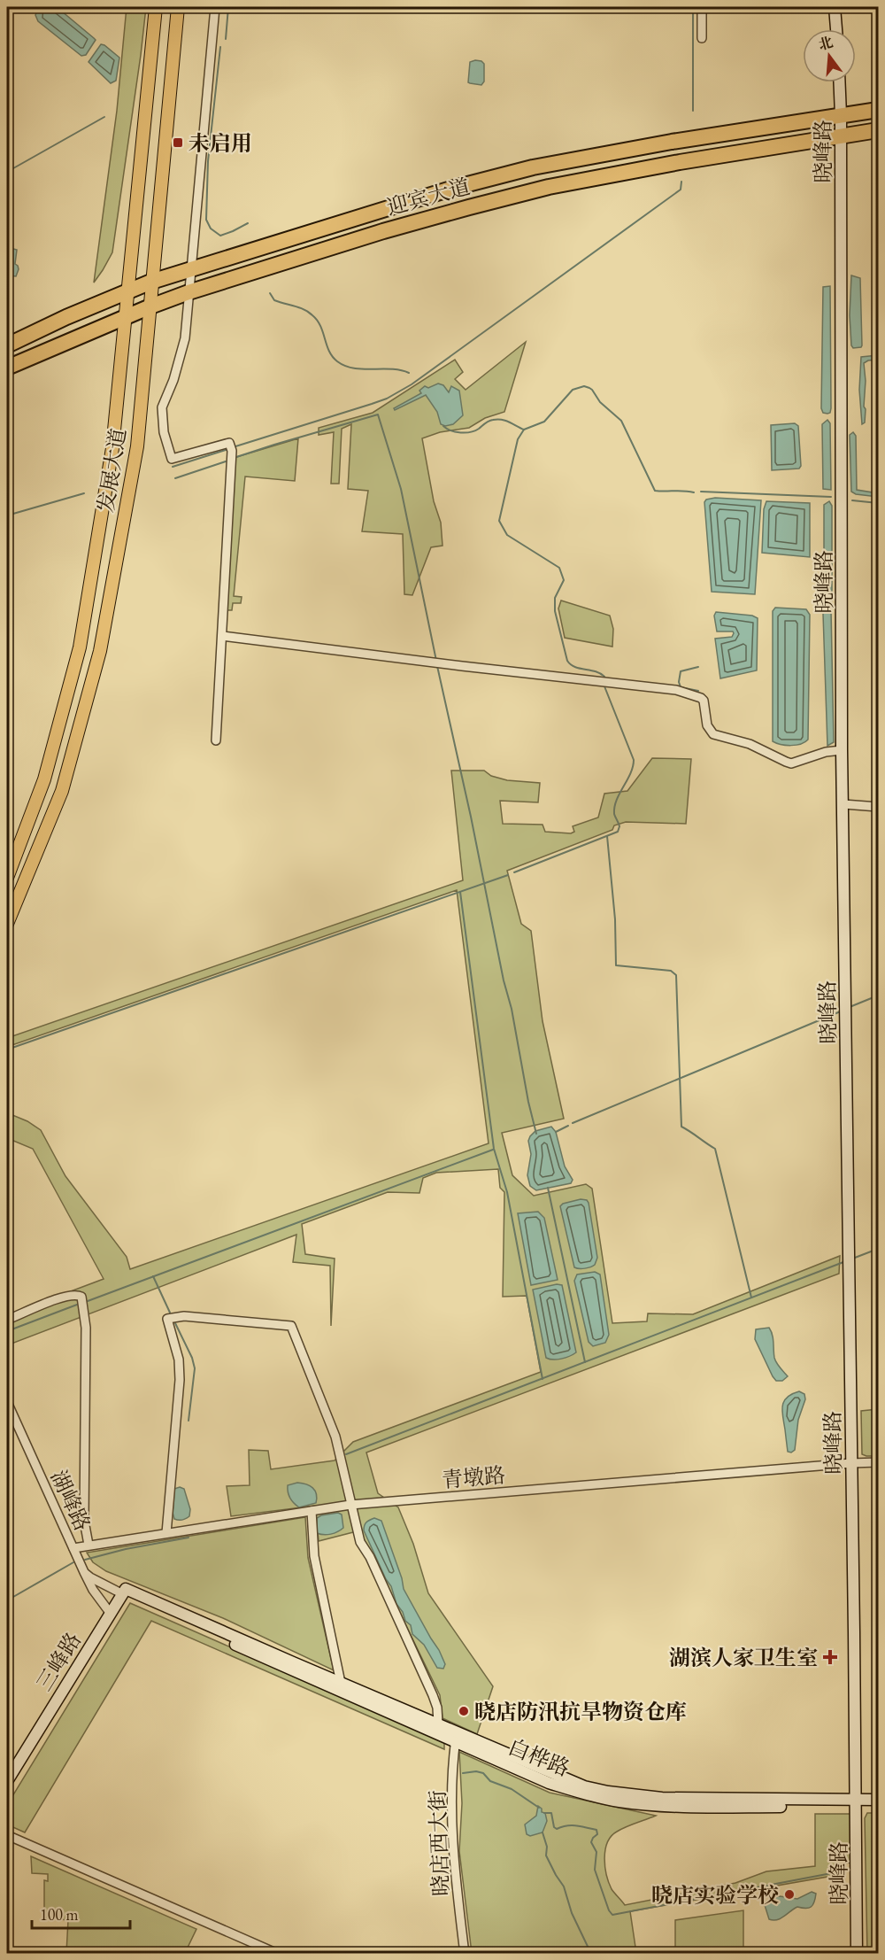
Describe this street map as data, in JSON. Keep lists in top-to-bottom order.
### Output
{
  "streets": {
    "highway": ["迎宾大道"],
    "main road": ["发展大道"],
    "street": [
      "晓峰路",
      "青墩路",
      "湖峰路",
      "三峰路",
      "白桦路",
      "晓店西大街"
    ]
  },
  "crossings": [
    ["晓峰路", "迎宾大道"],
    ["晓峰路", "青墩路"],
    ["晓峰路", "白桦路"],
    ["迎宾大道", "发展大道"],
    ["青墩路", "湖峰路"],
    ["湖峰路", "三峰路"],
    ["三峰路", "白桦路"],
    ["白桦路", "晓店西大街"]
  ],
  "places": {
    "transit": ["未启用"],
    "health": ["湖滨人家卫生室"],
    "other": ["晓店防汛抗旱物资仓库", "晓店实验学校"]
  },
  "scale_bar": "100 m",
  "north": "top"
}
